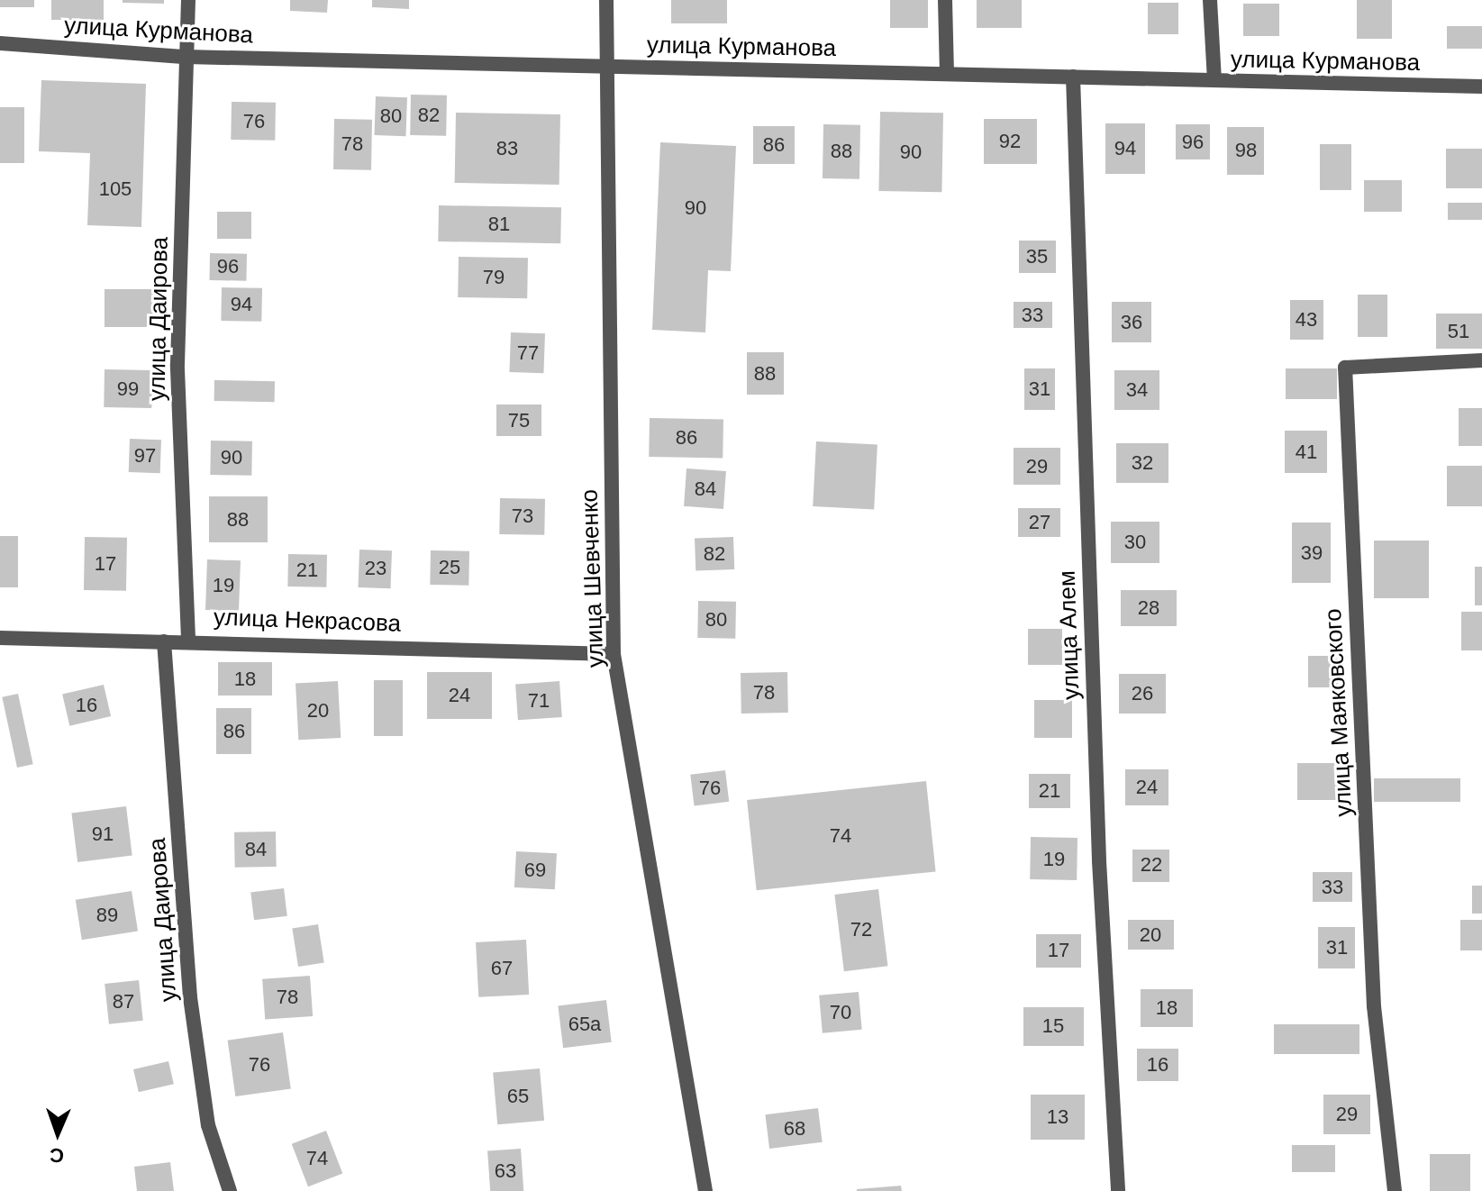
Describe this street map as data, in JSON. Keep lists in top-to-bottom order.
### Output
{
  "streets": {
    "street": [
      "улица Курманова",
      "улица Даирова",
      "улица Шевченко",
      "улица Некрасова",
      "улица Алем",
      "улица Маяковского"
    ]
  },
  "crossings": [
    ["улица Курманова", "улица Даирова"],
    ["улица Курманова", "улица Шевченко"],
    ["улица Курманова", "улица Алем"],
    ["улица Даирова", "улица Некрасова"],
    ["улица Шевченко", "улица Некрасова"]
  ],
  "house_numbers": [
    "82",
    "80",
    "76",
    "92",
    "96",
    "78",
    "86",
    "83",
    "94",
    "98",
    "88",
    "90",
    "105",
    "90",
    "81",
    "35",
    "96",
    "79",
    "94",
    "33",
    "43",
    "36",
    "51",
    "77",
    "88",
    "99",
    "31",
    "34",
    "75",
    "86",
    "41",
    "97",
    "90",
    "32",
    "29",
    "84",
    "73",
    "88",
    "27",
    "30",
    "39",
    "82",
    "17",
    "25",
    "23",
    "21",
    "19",
    "28",
    "80",
    "18",
    "78",
    "26",
    "24",
    "71",
    "16",
    "20",
    "86",
    "24",
    "76",
    "21",
    "91",
    "74",
    "84",
    "19",
    "22",
    "69",
    "33",
    "89",
    "72",
    "20",
    "31",
    "17",
    "67",
    "78",
    "87",
    "18",
    "70",
    "65а",
    "15",
    "76",
    "16",
    "65",
    "29",
    "13",
    "68",
    "74",
    "63"
  ],
  "north": "bottom"
}
